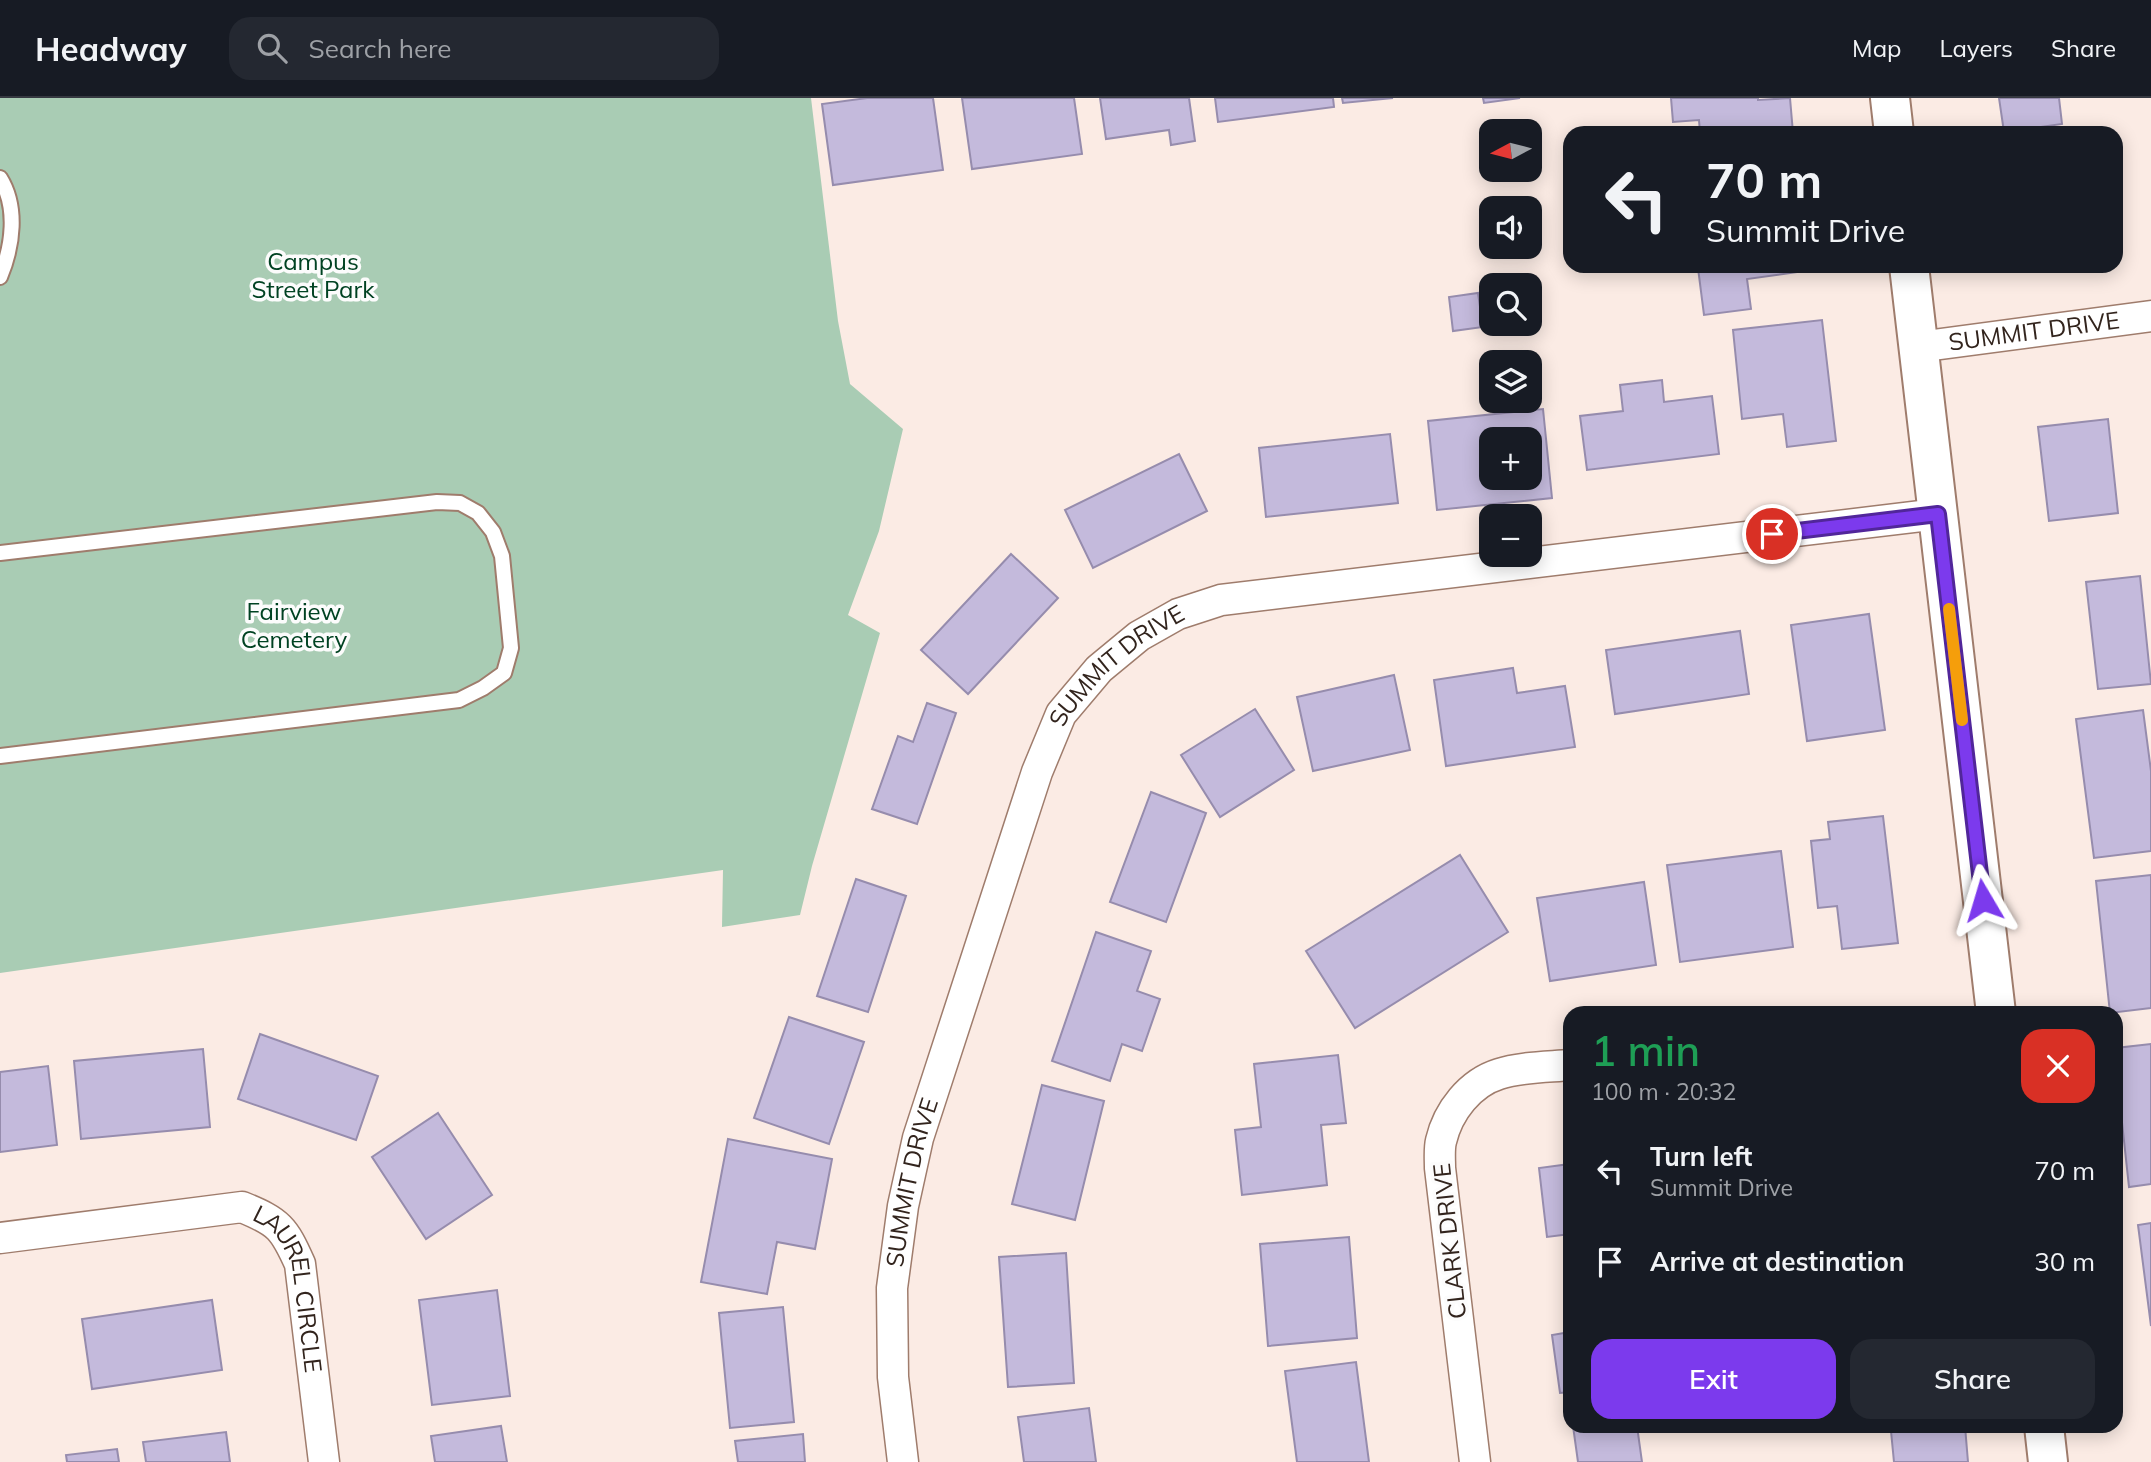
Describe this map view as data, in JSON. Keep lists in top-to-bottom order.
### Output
{
  "streets": {
    "street": ["SUMMIT DRIVE", "CLARK DRIVE", "LAUREL CIRCLE"]
  },
  "parks": ["Campus Street Park", "Fairview Cemetery"],
  "north": "left",
  "page": {
    "header": "Headway",
    "search": "Search here",
    "nav": ["Map", "Layers", "Share"],
    "map_buttons": ["+", "−"],
    "turn": ["70 m", "Summit Drive"],
    "heading": ["1 min", "100 m · 20:32"],
    "list": [
      {
        "name": "Turn left",
        "note": "Summit Drive",
        "value": "70 m"
      },
      {
        "name": "Arrive at destination",
        "value": "30 m"
      }
    ],
    "buttons": ["Exit", "Share"]
  }
}
